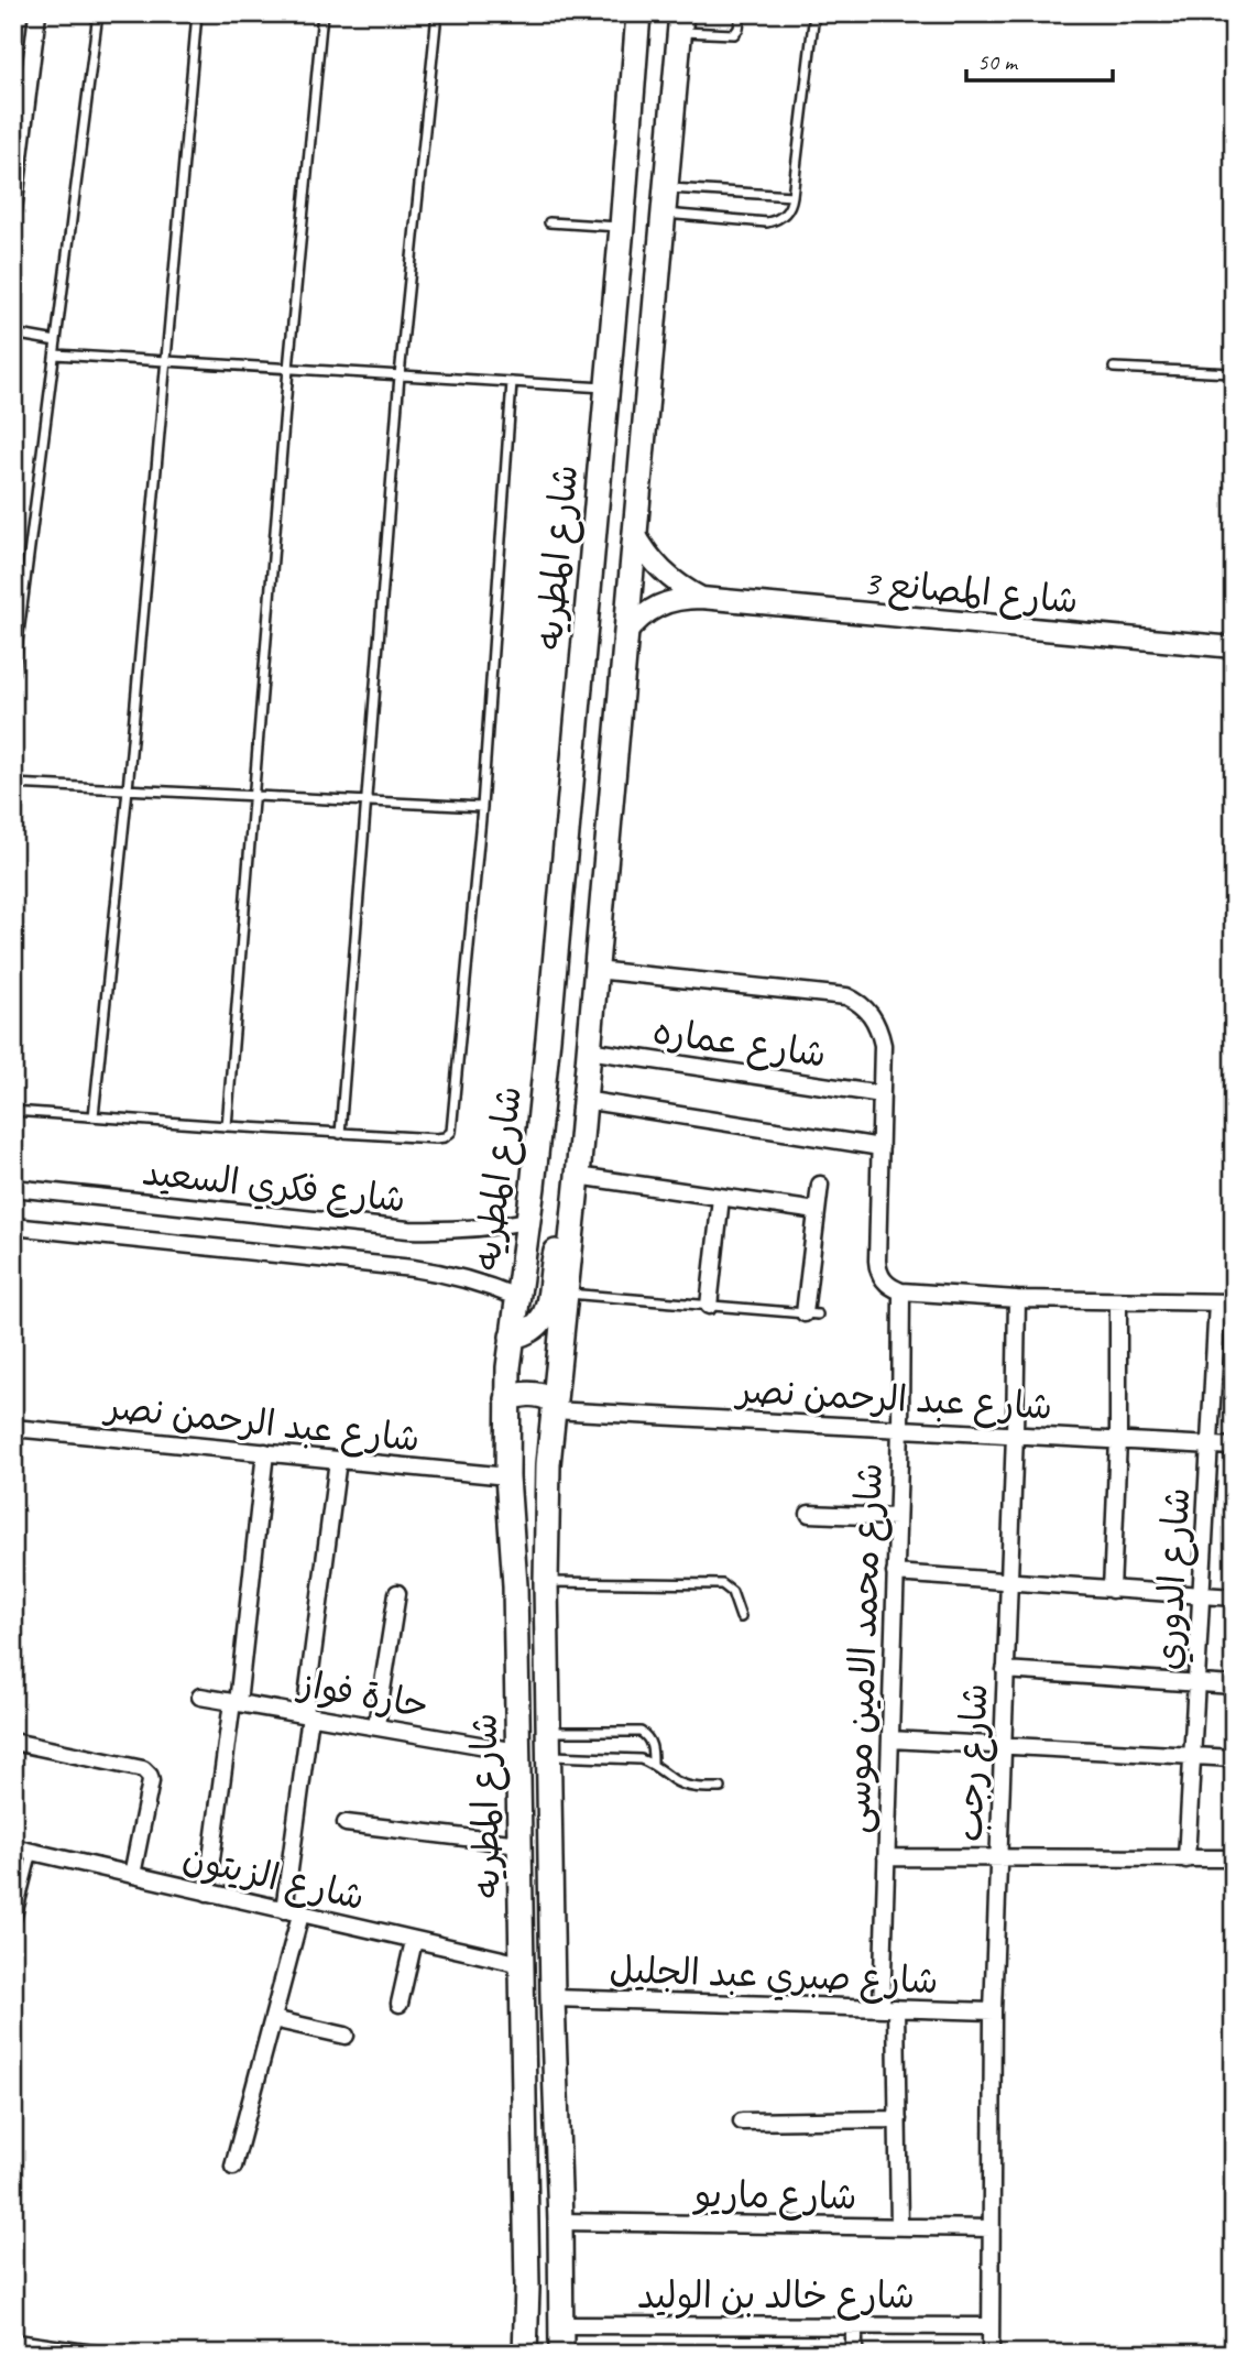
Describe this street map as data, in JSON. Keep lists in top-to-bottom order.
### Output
{
  "streets": {
    "main road": ["شارع المطريه"],
    "street": [
      "شارع المصانع 3",
      "شارع عماره",
      "شارع فكري السعيد",
      "شارع عبد الرحمن نصر",
      "شارع الدوري",
      "شارع محمد الامين موسى",
      "حارة فواز",
      "شارع رجب",
      "شارع الزيتون",
      "شارع صبري عبد الجليل",
      "شارع ماريو",
      "شارع خالد بن الوليد"
    ]
  },
  "crossings": [
    ["شارع المطريه", "شارع المصانع 3"],
    ["شارع المطريه", "شارع عماره"],
    ["شارع المطريه", "شارع فكري السعيد"],
    ["شارع المطريه", "شارع عبد الرحمن نصر"],
    ["شارع المطريه", "حارة فواز"],
    ["شارع المطريه", "شارع الزيتون"],
    ["شارع المطريه", "شارع صبري عبد الجليل"],
    ["شارع المطريه", "شارع ماريو"],
    ["شارع المطريه", "شارع خالد بن الوليد"],
    ["شارع عبد الرحمن نصر", "شارع الدوري"],
    ["شارع عبد الرحمن نصر", "شارع محمد الامين موسى"],
    ["شارع عبد الرحمن نصر", "شارع رجب"],
    ["شارع محمد الامين موسى", "شارع صبري عبد الجليل"],
    ["شارع محمد الامين موسى", "شارع ماريو"],
    ["شارع رجب", "شارع صبري عبد الجليل"],
    ["شارع رجب", "شارع ماريو"],
    ["شارع رجب", "شارع خالد بن الوليد"]
  ],
  "scale_bar": "50 m"
}
